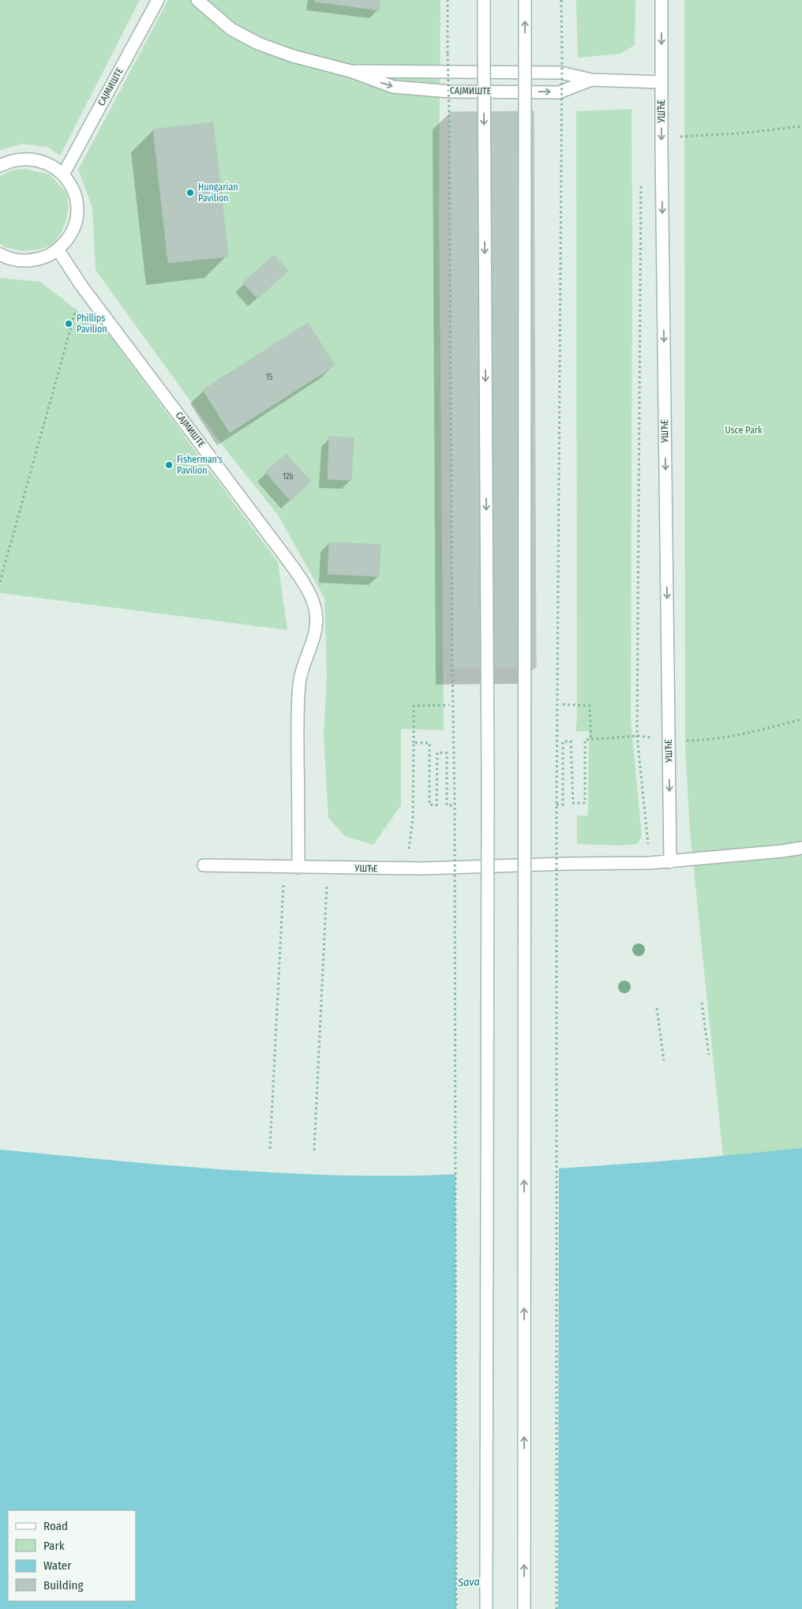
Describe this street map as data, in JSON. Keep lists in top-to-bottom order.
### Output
{
  "streets": {
    "street": ["САЈМИШТЕ", "УШЋЕ"]
  },
  "crossings": [
    ["САЈМИШТЕ", "УШЋЕ"]
  ],
  "one_way": ["УШЋЕ"],
  "water": ["Sava"],
  "parks": ["Usce Park"],
  "places": ["Hungarian Pavilion", "Phillips Pavilion", "Fisherman's Pavilion"],
  "house_numbers": ["15", "12b"],
  "legend": [
    "Road",
    "Park",
    "Water",
    "Building"
  ]
}
